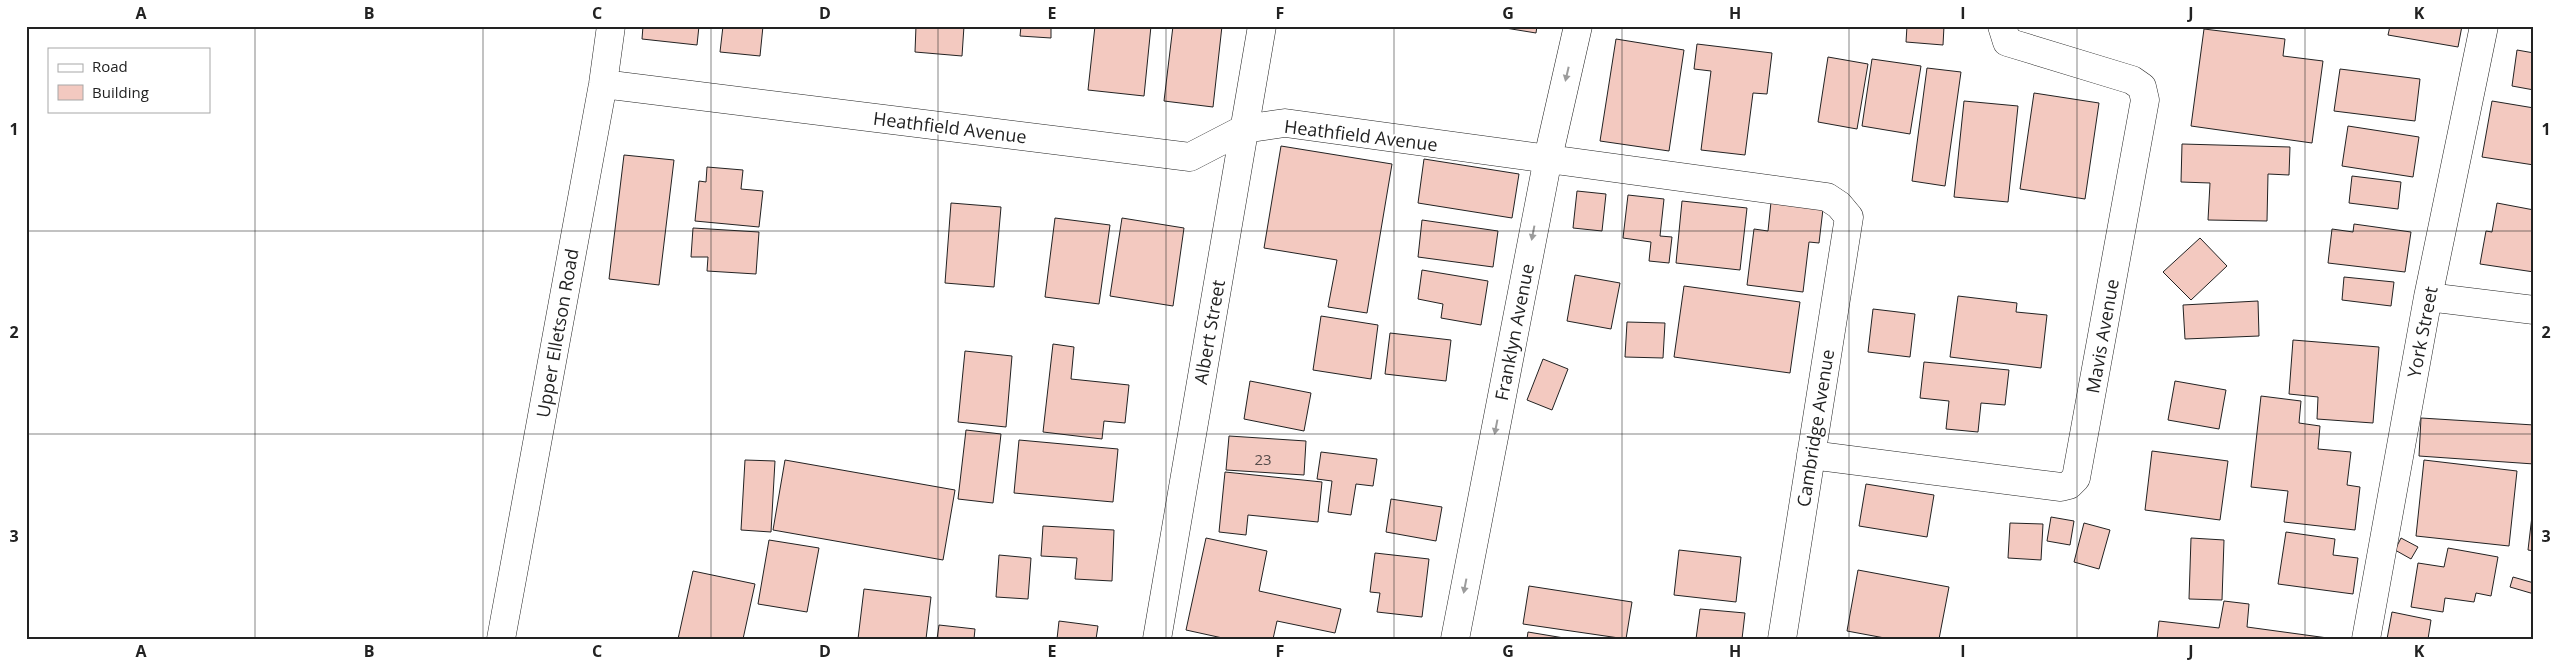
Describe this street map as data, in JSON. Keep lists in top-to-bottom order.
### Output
{
  "streets": {
    "street": [
      "Heathfield Avenue",
      "Albert Street",
      "Franklyn Avenue",
      "York Street",
      "Upper Elletson Road",
      "Mavis Avenue",
      "Cambridge Avenue"
    ]
  },
  "crossings": [
    ["Heathfield Avenue", "Albert Street"],
    ["Heathfield Avenue", "Franklyn Avenue"],
    ["Heathfield Avenue", "Upper Elletson Road"],
    ["Heathfield Avenue", "Cambridge Avenue"],
    ["Mavis Avenue", "Cambridge Avenue"]
  ],
  "one_way": ["Franklyn Avenue"],
  "house_numbers": ["23"],
  "legend": ["Road", "Building"],
  "grid": {
    "columns": [
      "A",
      "B",
      "C",
      "D",
      "E",
      "F",
      "G",
      "H",
      "I",
      "J",
      "K"
    ],
    "rows": ["1", "2", "3"]
  }
}
